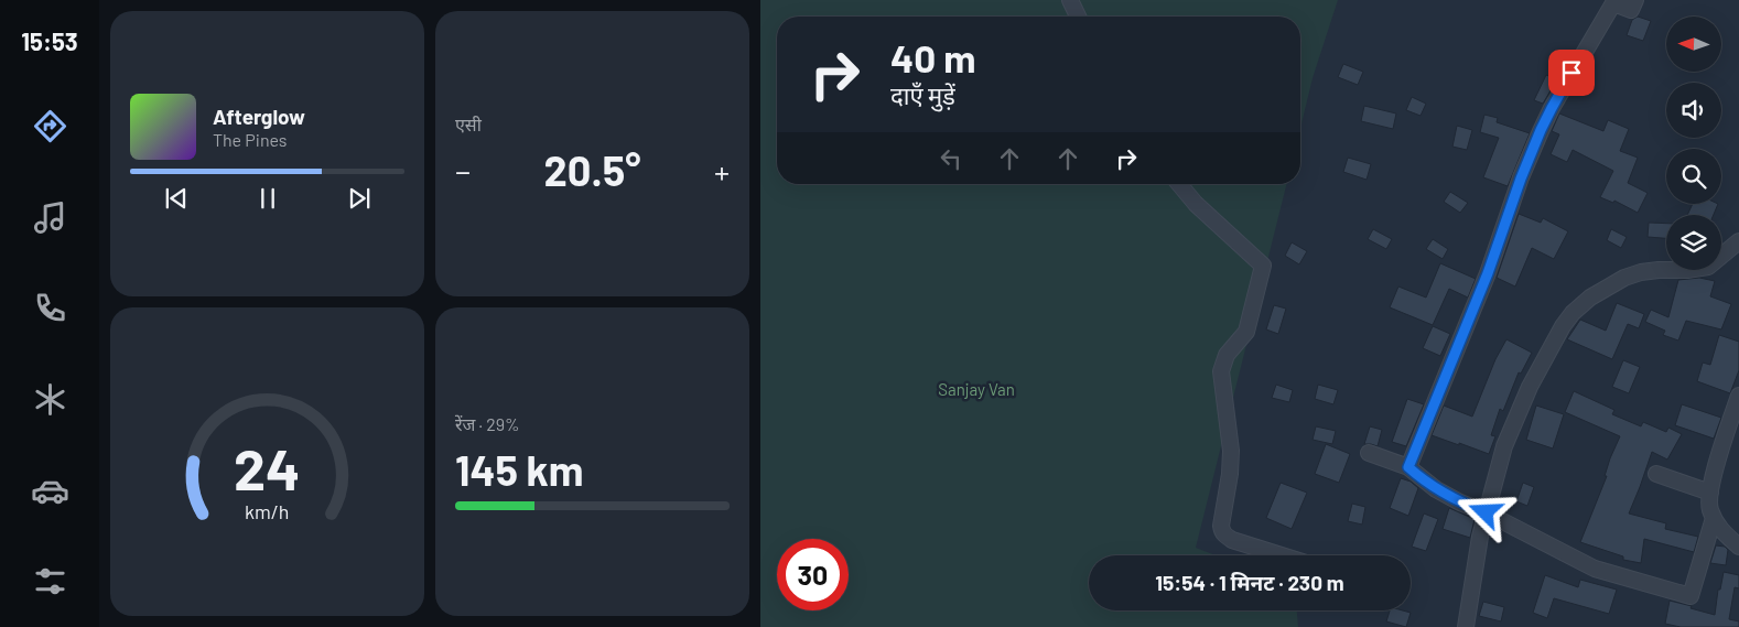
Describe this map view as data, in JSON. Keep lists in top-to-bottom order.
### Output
{
  "parks": ["Sanjay Van"],
  "north": "left",
  "page": {
    "tabs": "15:53",
    "tile": [
      "एसी",
      ["रेंज · 29%", "145 km"]
    ],
    "turn": ["40 m", "दाएँ मुड़ें"],
    "song": ["Afterglow", "The Pines"],
    "heat": ["−", "20.5°", "+"],
    "limit": "30",
    "trip": "15:54 · 1 मिनट · 230 m",
    "gauge": ["24", "km/h"]
  }
}
